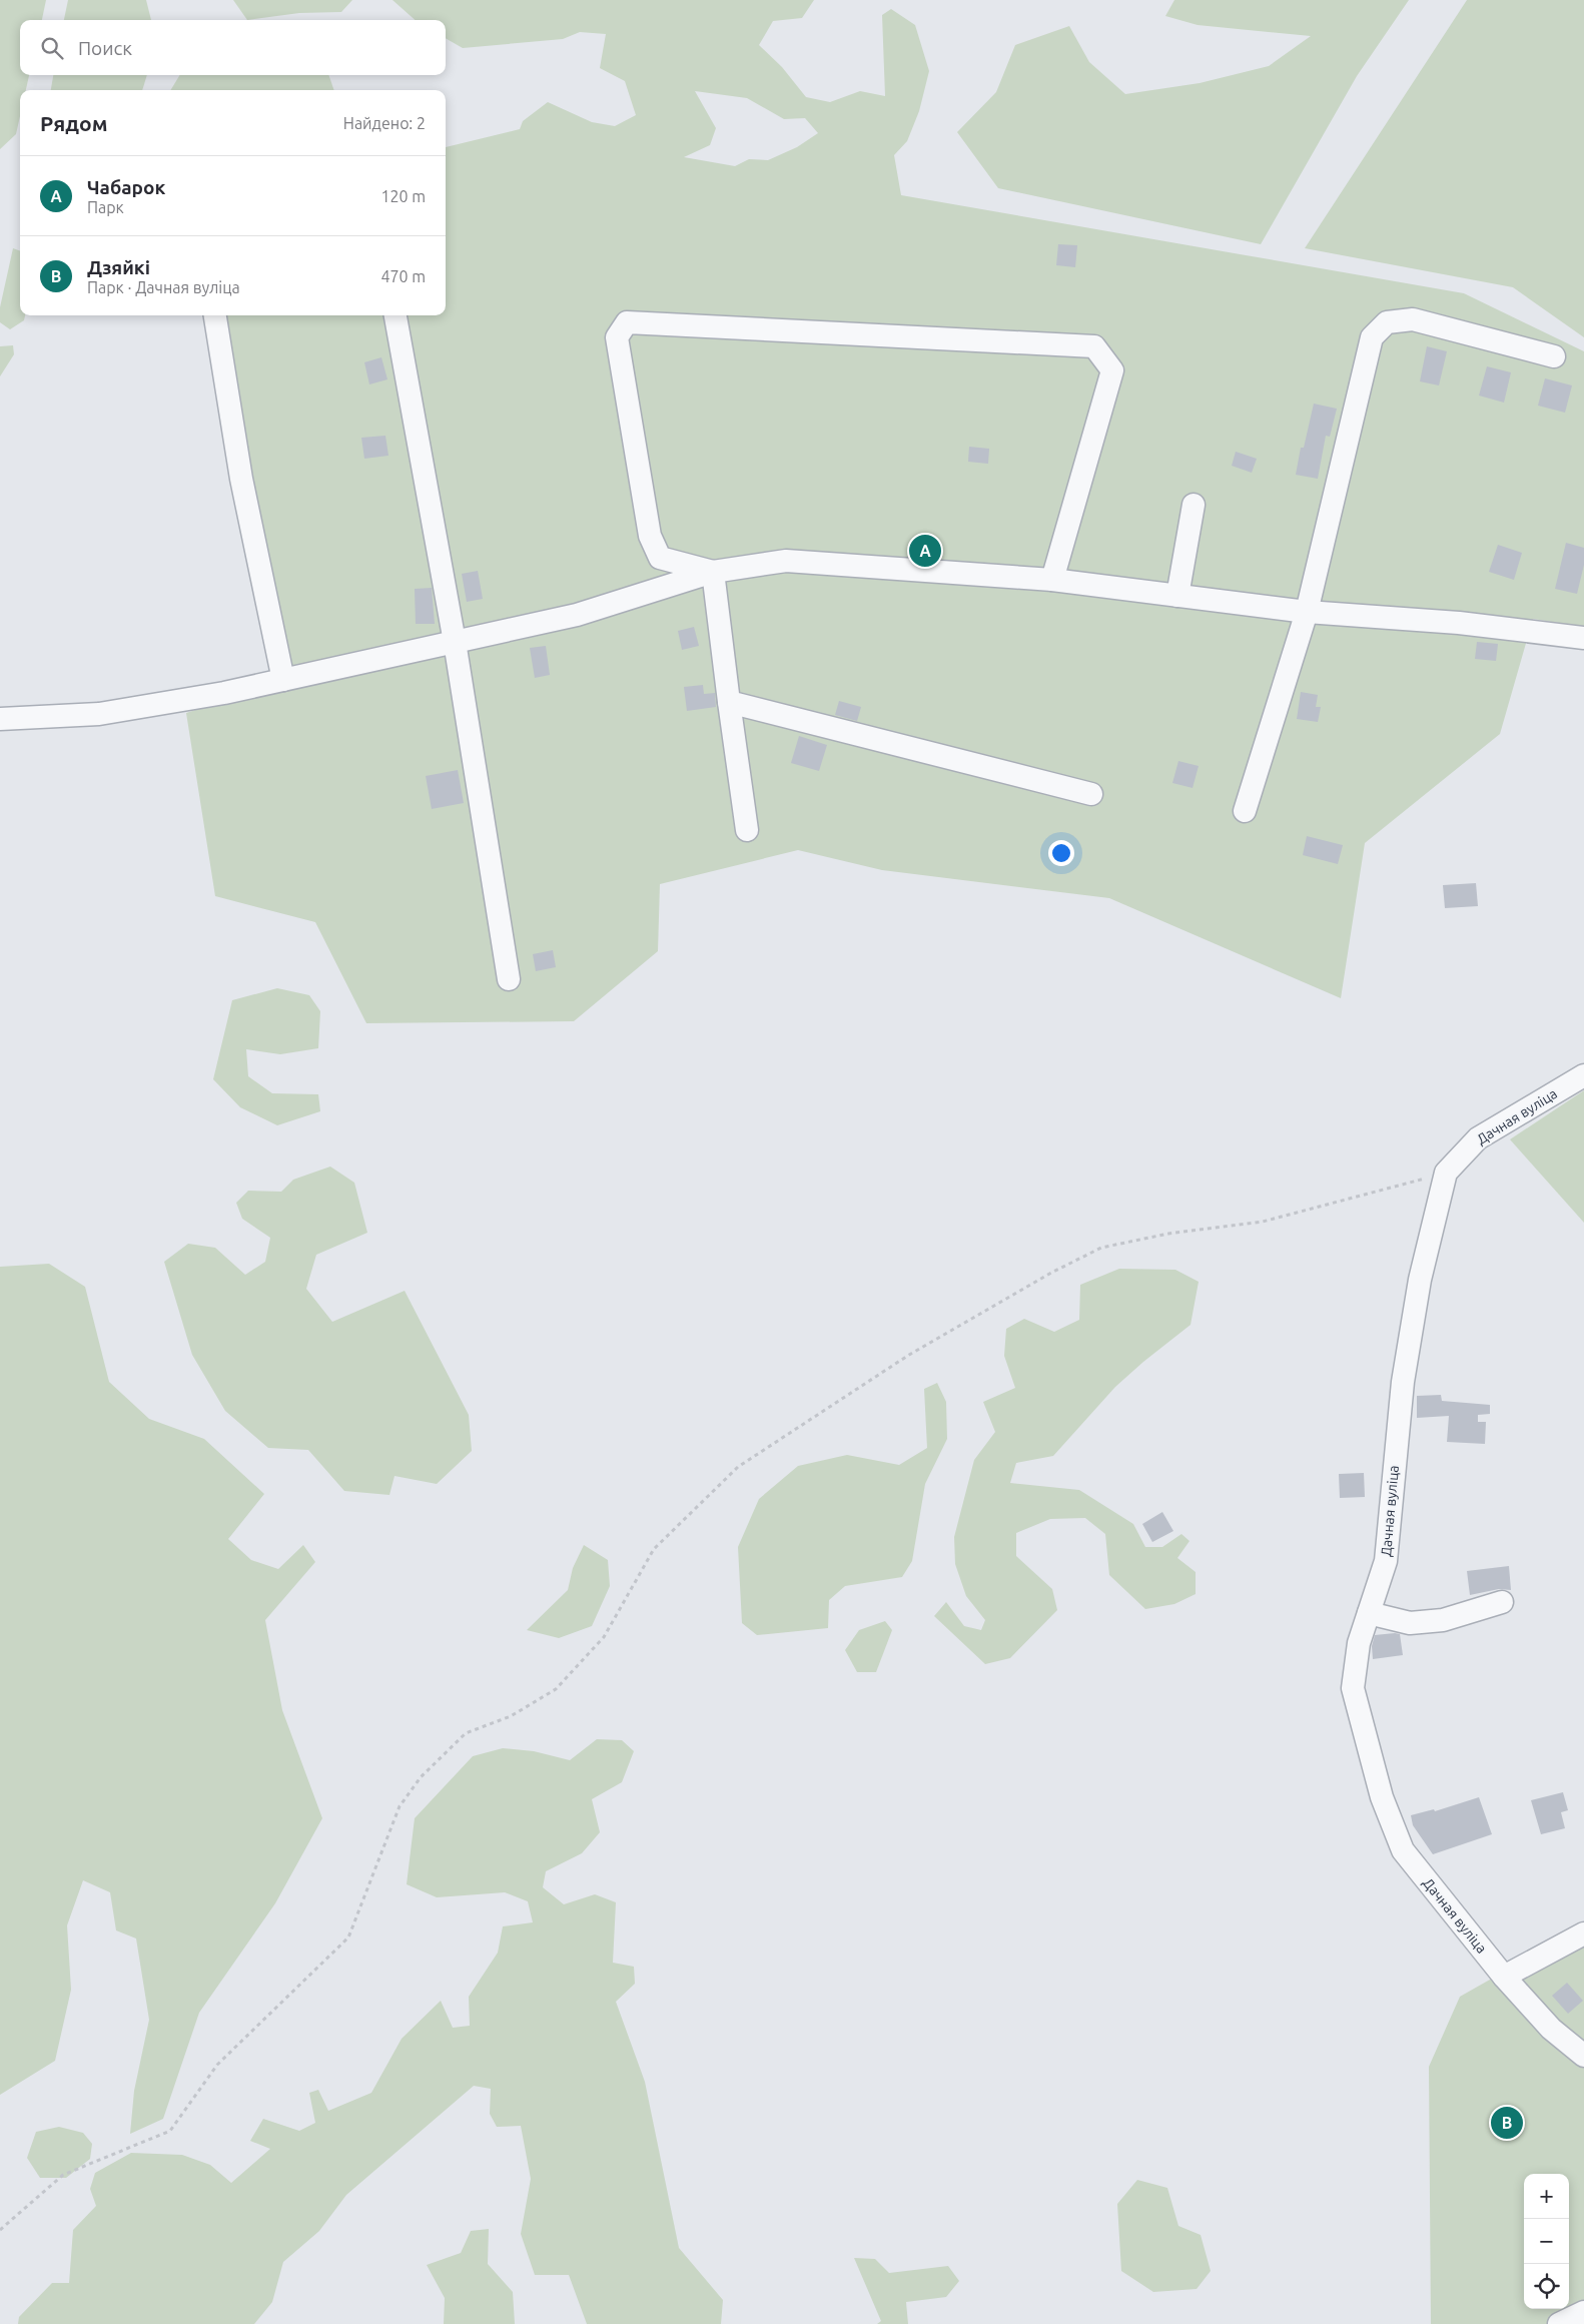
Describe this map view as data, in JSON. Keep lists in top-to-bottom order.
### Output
{
  "streets": {
    "street": ["Дачная вуліца"]
  },
  "page": {
    "search": "Поиск",
    "heading": ["Рядом", "Найдено: 2"],
    "list": [
      {
        "mark": "A",
        "name": "Чабарок",
        "note": "Парк",
        "value": "120 m"
      },
      {
        "mark": "B",
        "name": "Дзяйкі",
        "note": "Парк · Дачная вуліца",
        "value": "470 m"
      }
    ],
    "pins": ["A", "B"],
    "map_buttons": ["+", "−"]
  }
}
